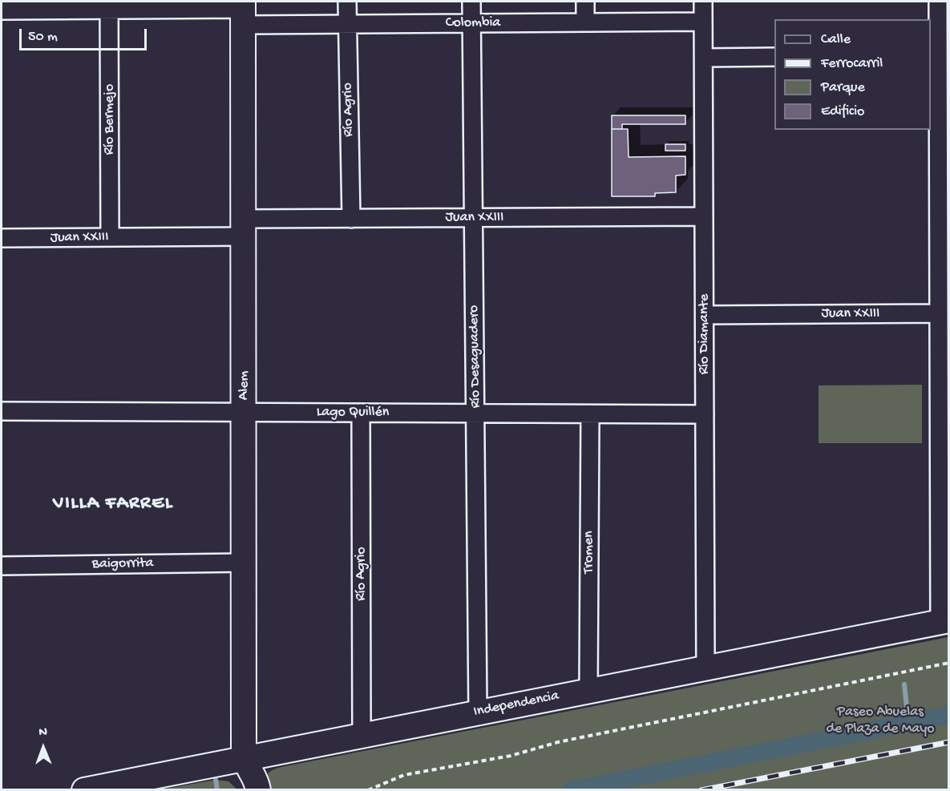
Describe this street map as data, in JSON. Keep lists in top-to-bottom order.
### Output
{
  "streets": {
    "street": [
      "Colombia",
      "Río Agrio",
      "Río Bermejo",
      "Juan XXIII",
      "Río Diamante",
      "Río Desaguadero",
      "Alem",
      "Lago Quillén",
      "Tromen",
      "Baigorrita",
      "Independencia"
    ]
  },
  "crossings": [
    ["Colombia", "Río Agrio"],
    ["Colombia", "Río Bermejo"],
    ["Colombia", "Río Diamante"],
    ["Colombia", "Río Desaguadero"],
    ["Colombia", "Alem"],
    ["Río Agrio", "Juan XXIII"],
    ["Río Agrio", "Lago Quillén"],
    ["Río Agrio", "Independencia"],
    ["Río Bermejo", "Juan XXIII"],
    ["Juan XXIII", "Río Diamante"],
    ["Juan XXIII", "Río Desaguadero"],
    ["Juan XXIII", "Alem"],
    ["Río Diamante", "Lago Quillén"],
    ["Río Diamante", "Independencia"],
    ["Río Desaguadero", "Lago Quillén"],
    ["Río Desaguadero", "Independencia"],
    ["Alem", "Lago Quillén"],
    ["Alem", "Baigorrita"],
    ["Alem", "Independencia"],
    ["Lago Quillén", "Tromen"],
    ["Tromen", "Independencia"]
  ],
  "districts": ["VILLA FARREL"],
  "parks": ["Paseo Abuelas de Plaza de Mayo"],
  "legend": [
    "Calle",
    "Ferrocarril",
    "Parque",
    "Edificio"
  ],
  "scale_bar": "50 m",
  "north": "top"
}
